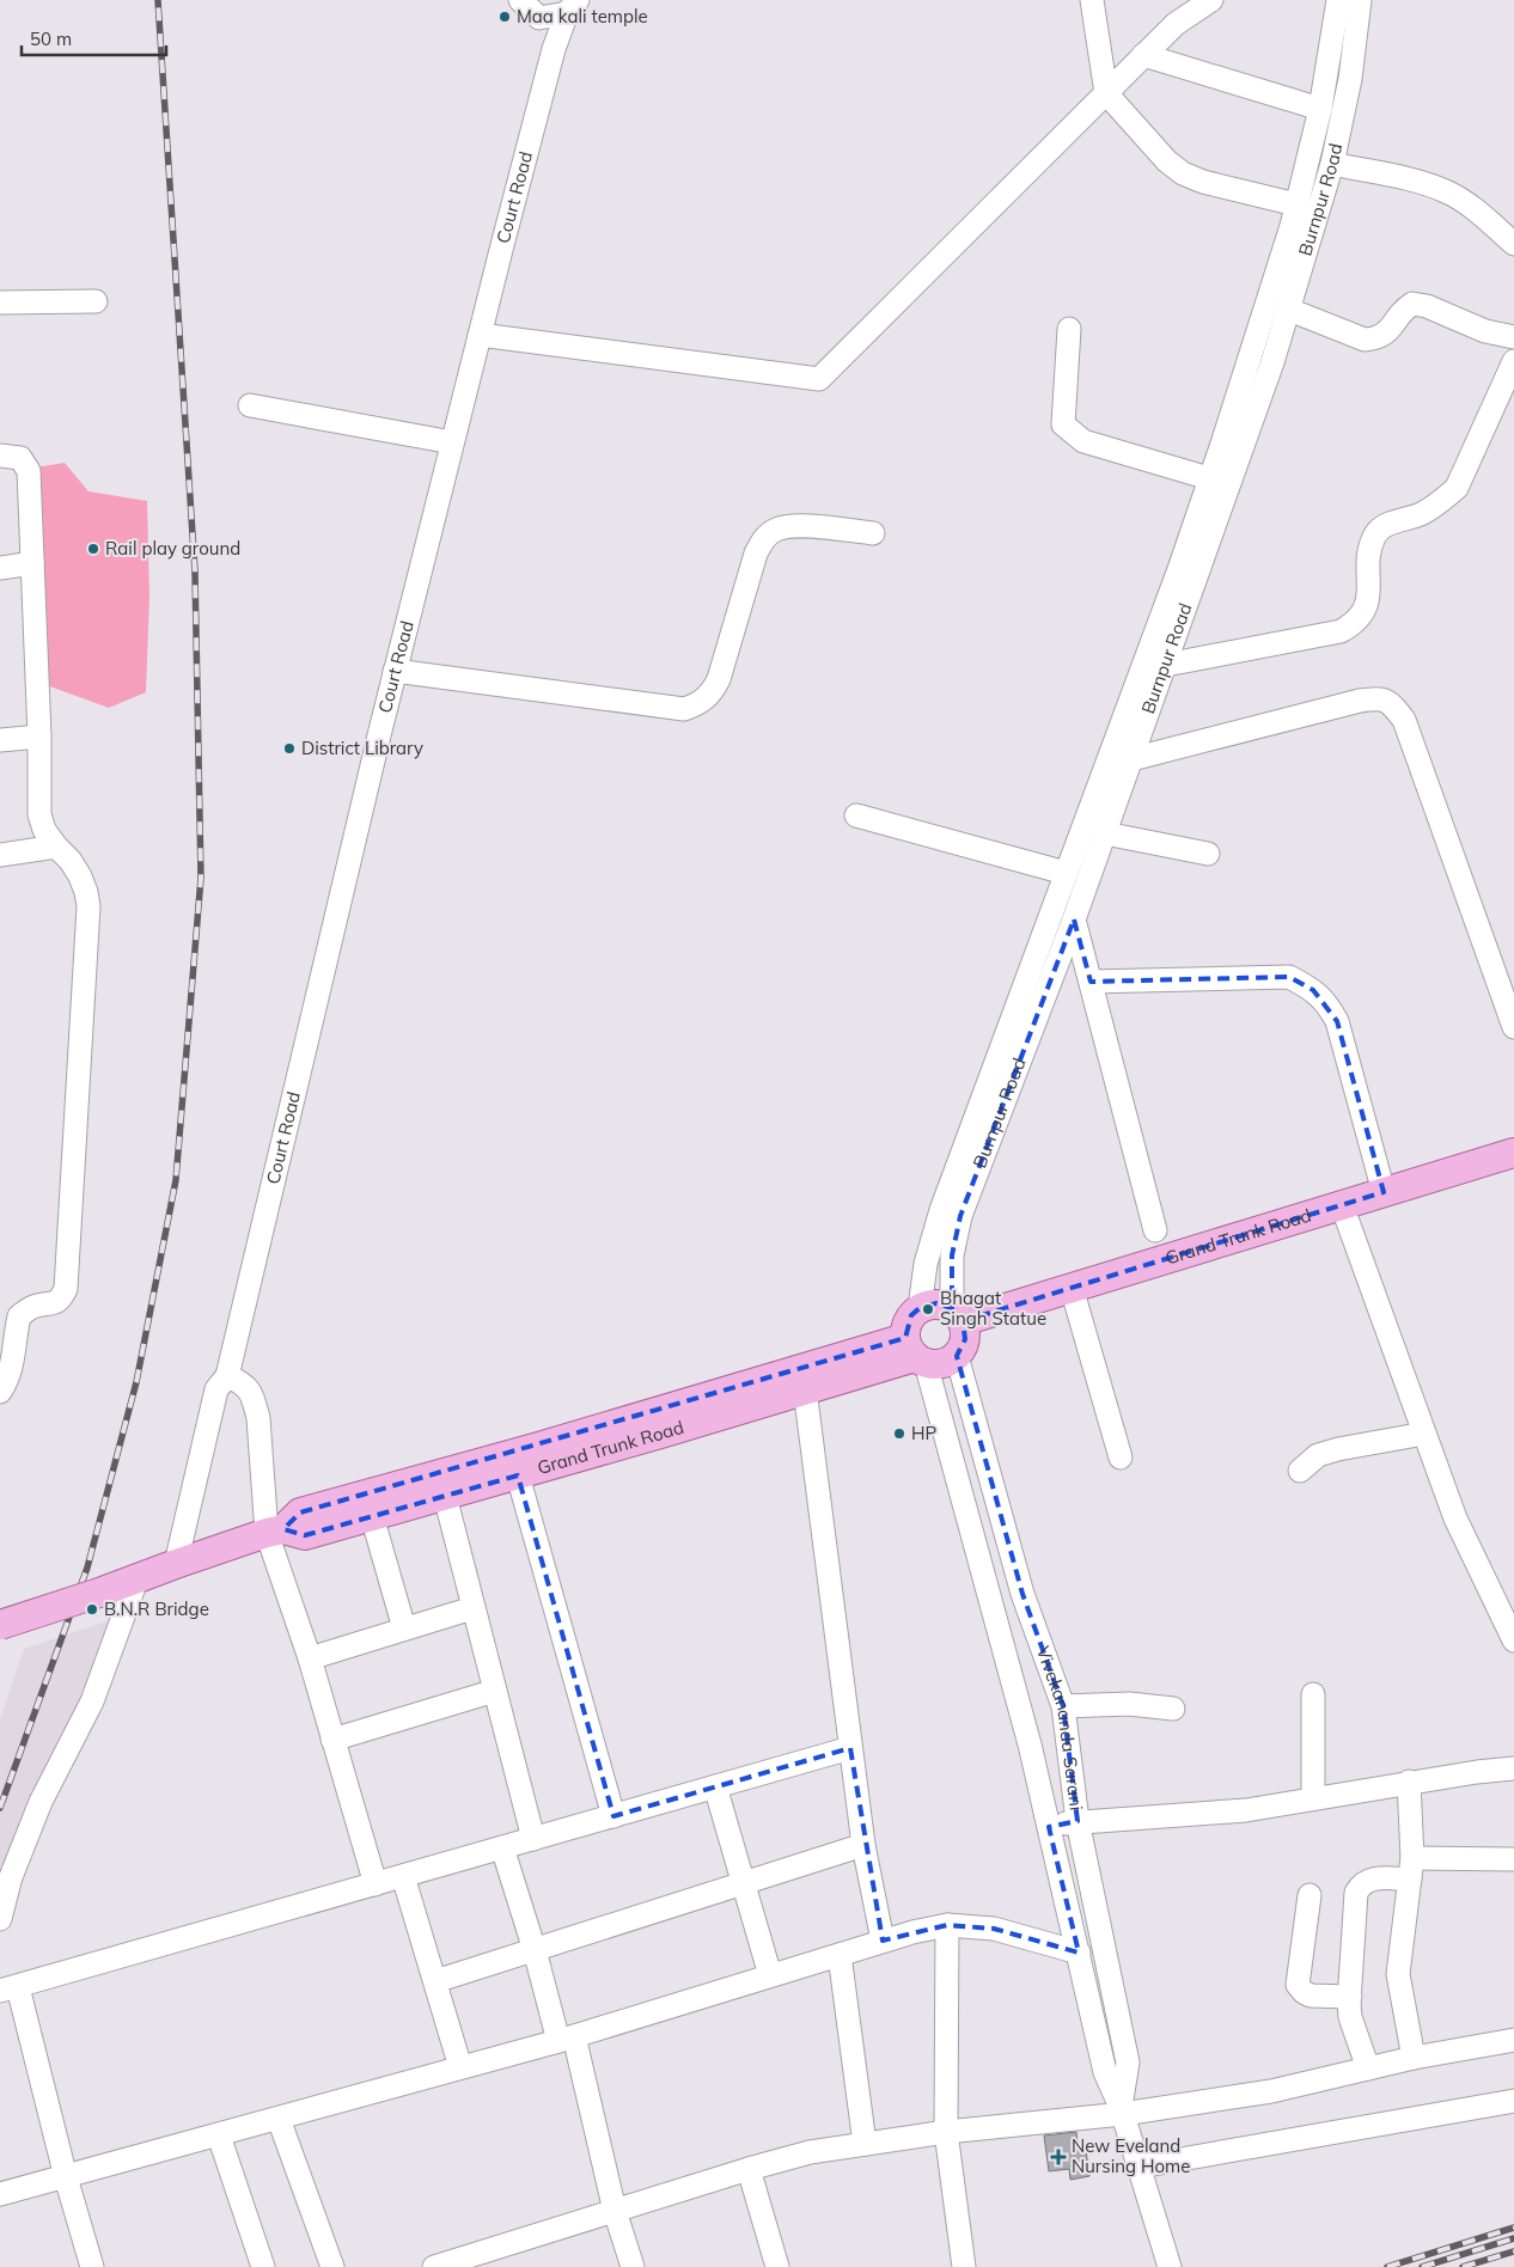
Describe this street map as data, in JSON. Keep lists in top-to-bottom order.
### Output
{
  "streets": {
    "main road": ["Grand Trunk Road"],
    "street": ["Court Road", "Burnpur Road", "Vivekananda Sarani"]
  },
  "crossings": [
    ["Burnpur Road", "Grand Trunk Road"],
    ["Burnpur Road", "Vivekananda Sarani"],
    ["Grand Trunk Road", "Vivekananda Sarani"]
  ],
  "places": {
    "other": [
      "Maa kali temple",
      "Rail play ground",
      "District Library",
      "Bhagat Singh Statue",
      "HP",
      "B.N.R Bridge"
    ],
    "health": ["New Eveland Nursing Home"]
  },
  "scale_bar": "50 m"
}
